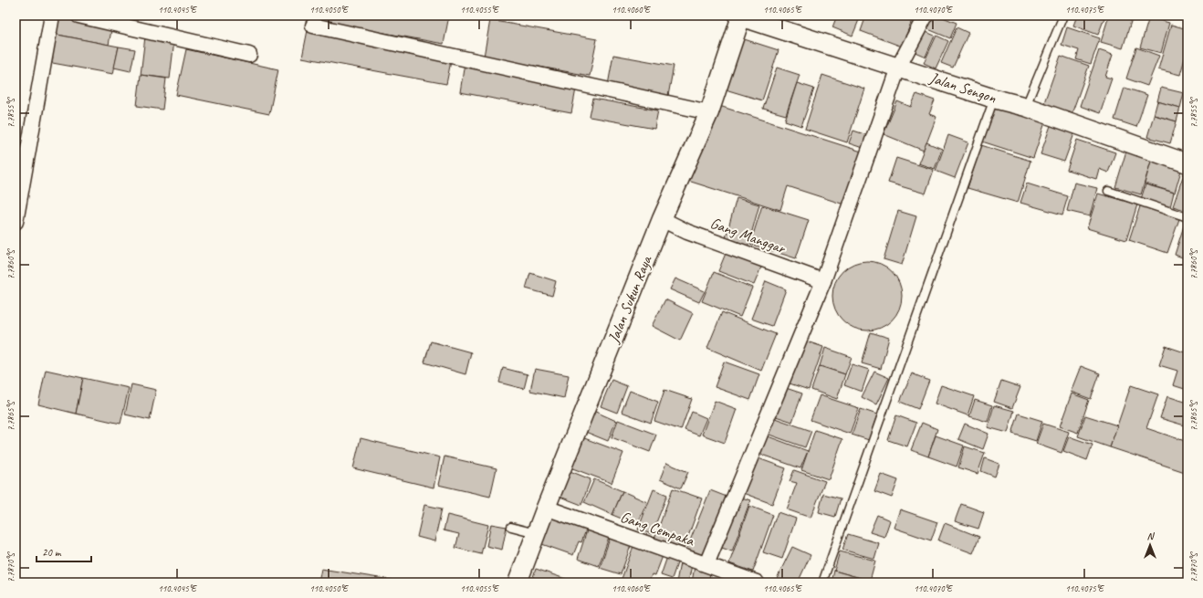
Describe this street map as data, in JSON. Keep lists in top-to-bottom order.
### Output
{
  "streets": {
    "street": [
      "Jalan Sengon",
      "Gang Manggar",
      "Jalan Sukun Raya",
      "Gang Cempaka"
    ]
  },
  "crossings": [
    ["Jalan Sengon", "Jalan Sukun Raya"],
    ["Gang Manggar", "Jalan Sukun Raya"],
    ["Jalan Sukun Raya", "Gang Cempaka"]
  ],
  "scale_bar": "20 m",
  "north": "top",
  "coordinates": [
    "110.4045°E",
    "110.4050°E",
    "110.4055°E",
    "110.4060°E",
    "110.4065°E",
    "110.4070°E",
    "110.4075°E",
    "7.7855°S",
    "7.7860°S",
    "7.7865°S",
    "7.7870°S"
  ]
}
